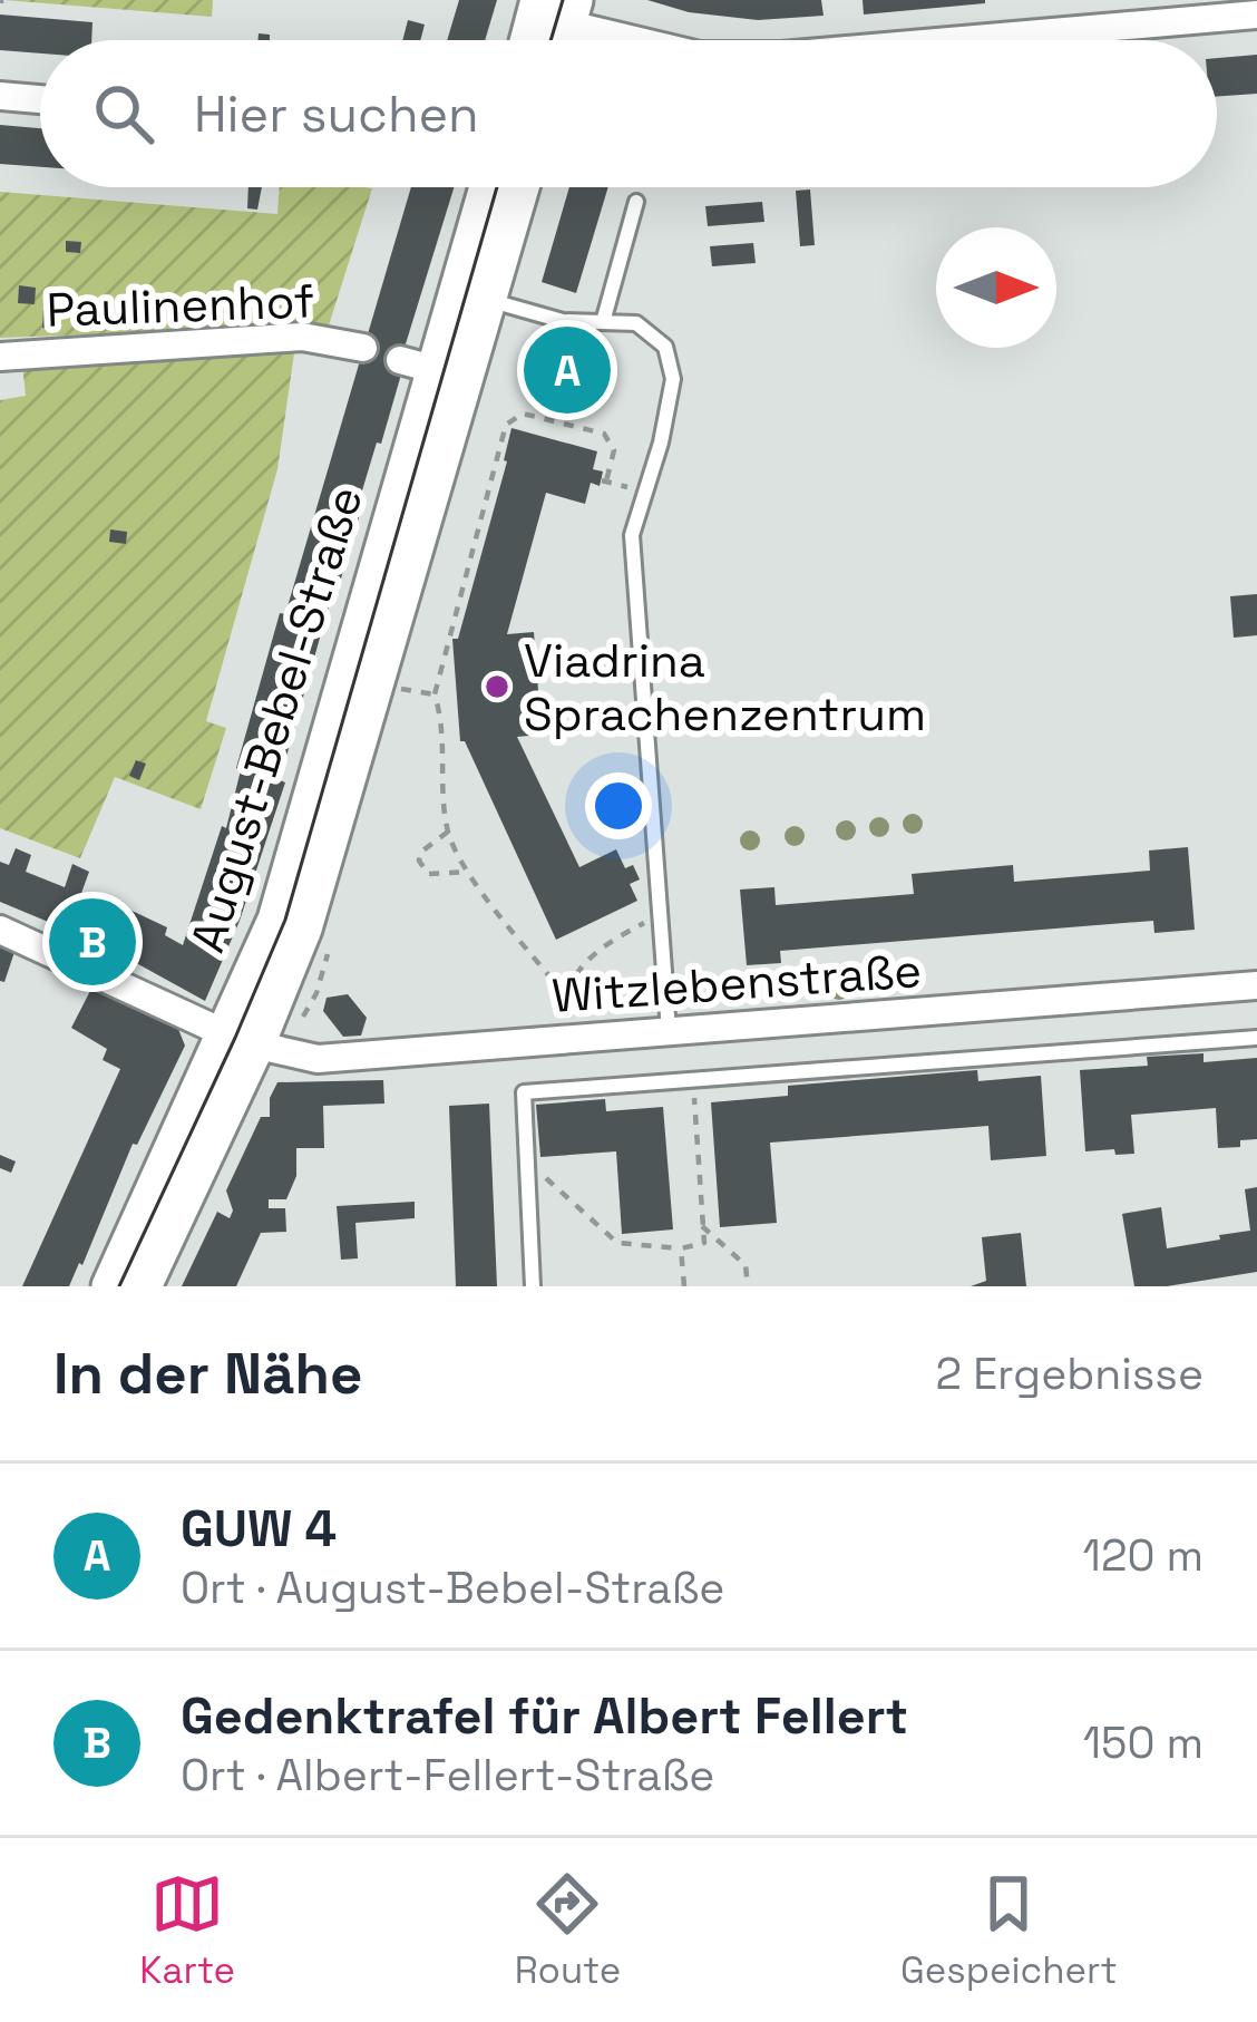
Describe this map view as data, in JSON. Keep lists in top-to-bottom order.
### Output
{
  "streets": {
    "street": ["Paulinenhof", "August-Bebel-Straße", "Witzlebenstraße"]
  },
  "crossings": [
    ["August-Bebel-Straße", "Witzlebenstraße"]
  ],
  "places": ["Viadrina Sprachenzentrum"],
  "north": "right",
  "page": {
    "search": "Hier suchen",
    "pins": ["A", "B"],
    "heading": ["In der Nähe", "2 Ergebnisse"],
    "list": [
      {
        "mark": "A",
        "name": "GUW 4",
        "note": "Ort · August-Bebel-Straße",
        "value": "120 m"
      },
      {
        "mark": "B",
        "name": "Gedenktrafel für Albert Fellert",
        "note": "Ort · Albert-Fellert-Straße",
        "value": "150 m"
      }
    ],
    "nav": ["Karte", "Route", "Gespeichert"]
  }
}
